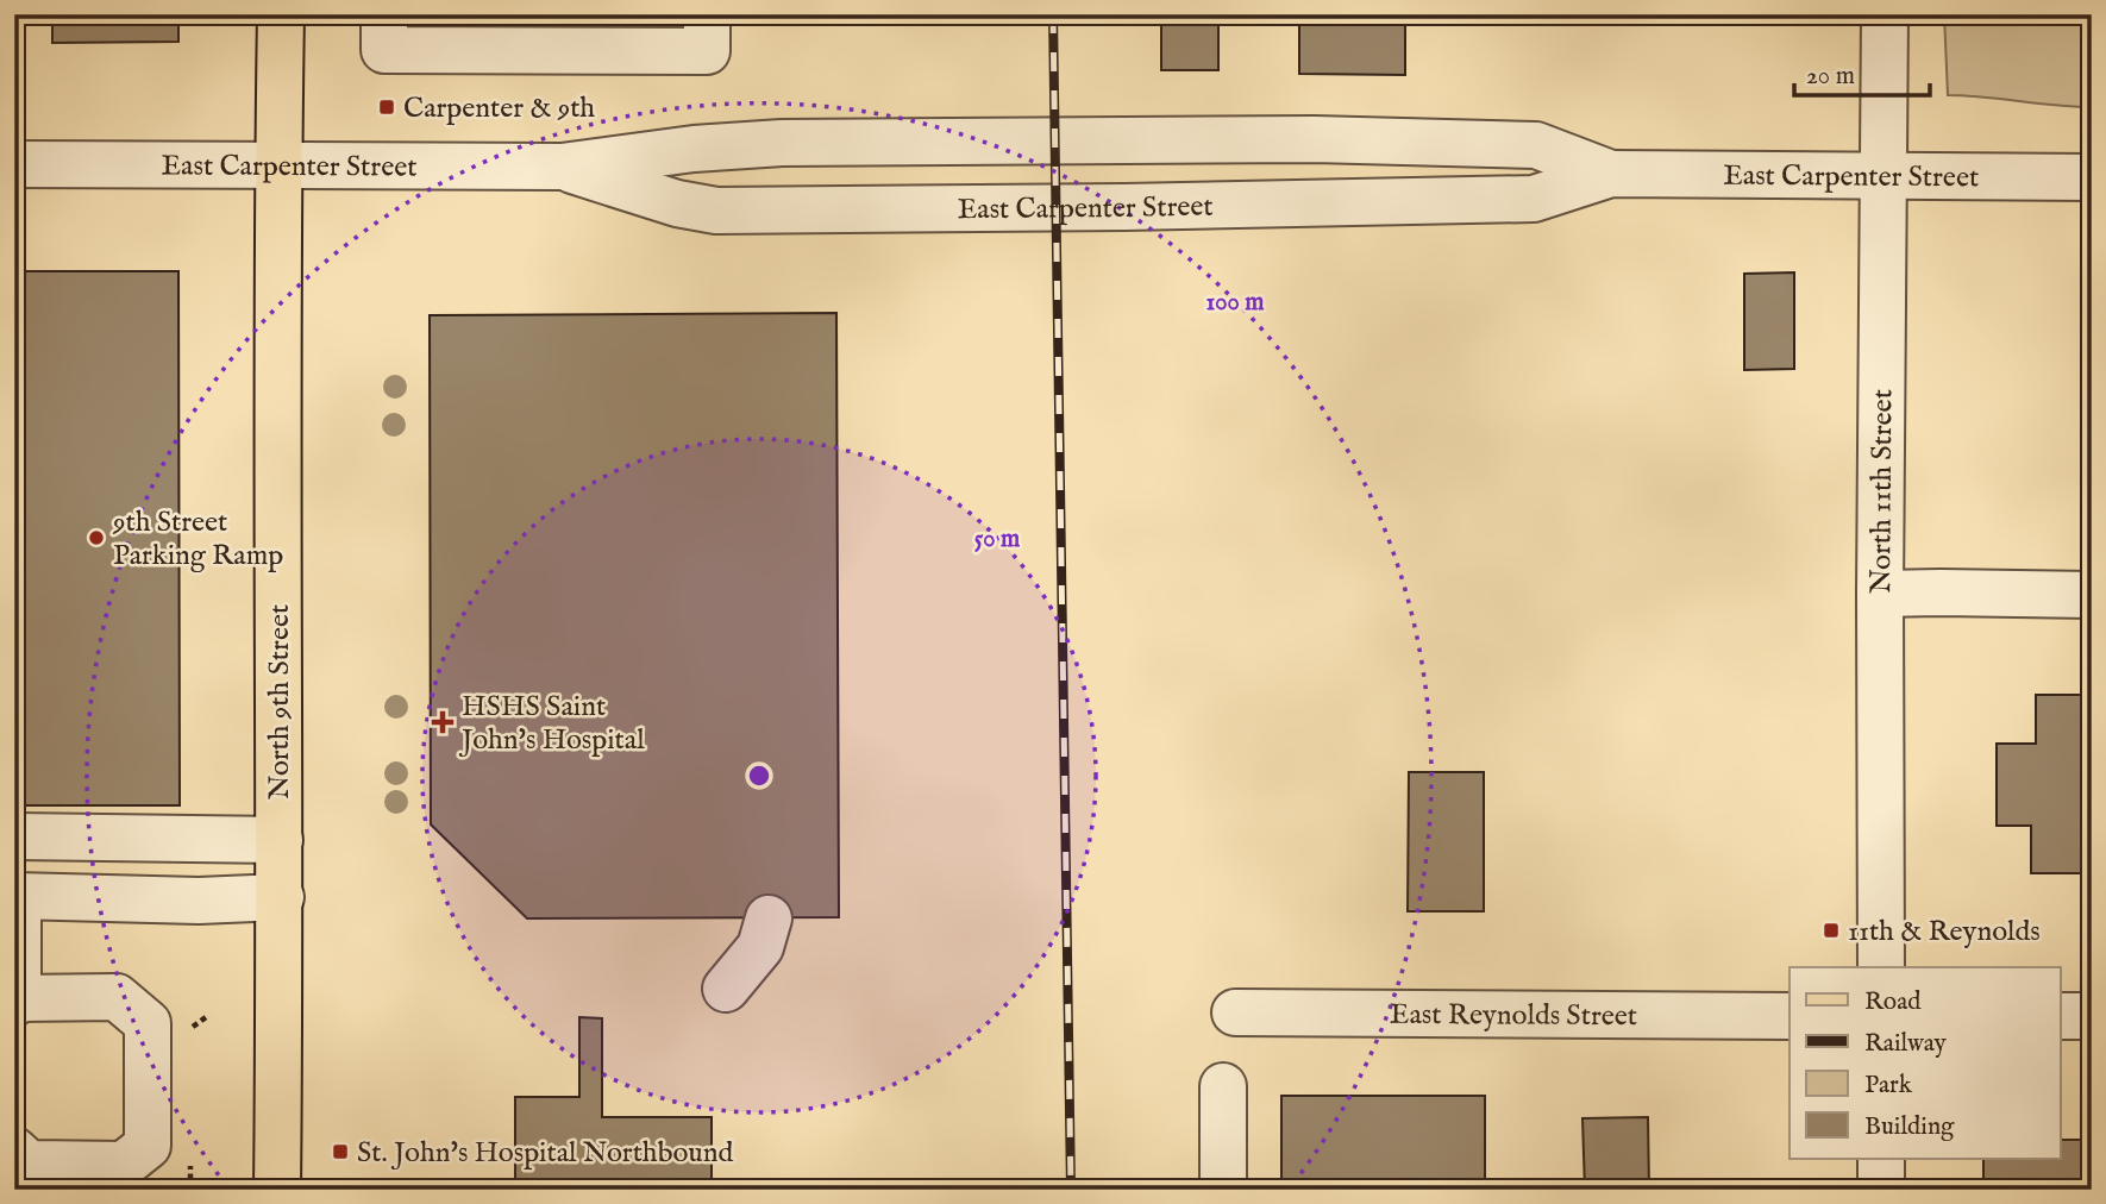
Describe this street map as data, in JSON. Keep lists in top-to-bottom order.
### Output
{
  "streets": {
    "main road": ["North 9th Street"],
    "street": ["East Carpenter Street", "North 11th Street", "East Reynolds Street"]
  },
  "crossings": [
    ["East Carpenter Street", "North 11th Street"],
    ["East Carpenter Street", "North 9th Street"]
  ],
  "places": {
    "transit": ["Carpenter & 9th", "11th & Reynolds", "St. John's Hospital Northbound"],
    "other": ["9th Street Parking Ramp"],
    "health": ["HSHS Saint John's Hospital"]
  },
  "legend": [
    "Road",
    "Railway",
    "Park",
    "Building"
  ],
  "scale_bar": "20 m",
  "rings": ["100 m", "50 m"]
}
